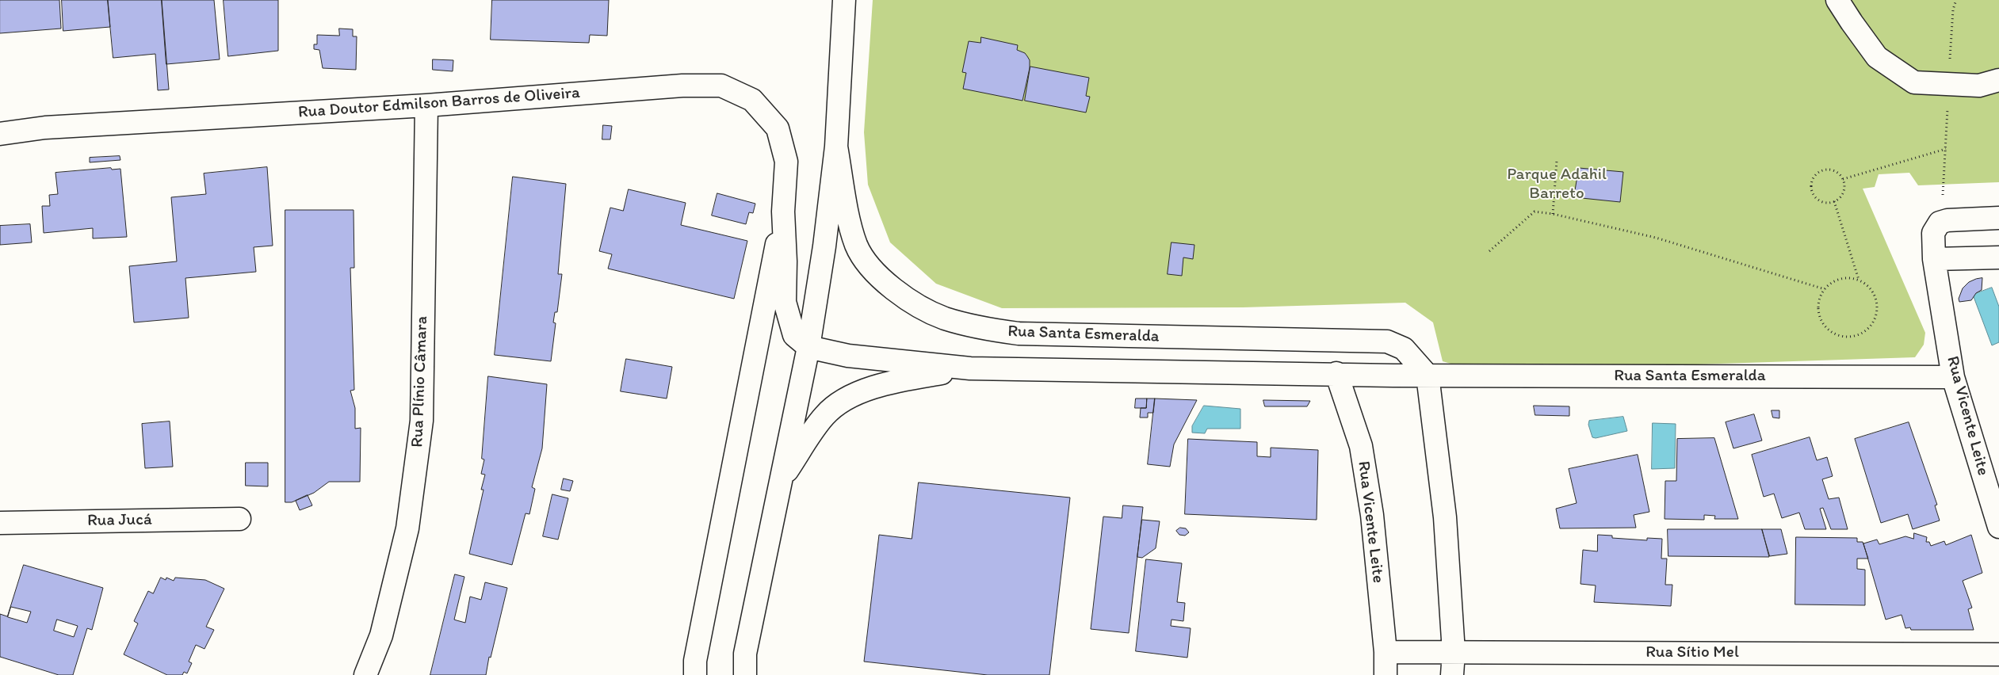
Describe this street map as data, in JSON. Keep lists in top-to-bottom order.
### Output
{
  "streets": {
    "street": [
      "Rua Doutor Edmilson Barros de Oliveira",
      "Rua Santa Esmeralda",
      "Rua Plínio Câmara",
      "Rua Vicente Leite",
      "Rua Jucá",
      "Rua Sítio Mel"
    ]
  },
  "crossings": [
    ["Rua Doutor Edmilson Barros de Oliveira", "Rua Plínio Câmara"],
    ["Rua Santa Esmeralda", "Rua Vicente Leite"],
    ["Rua Vicente Leite", "Rua Sítio Mel"]
  ],
  "parks": ["Parque Adahil Barreto"]
}
